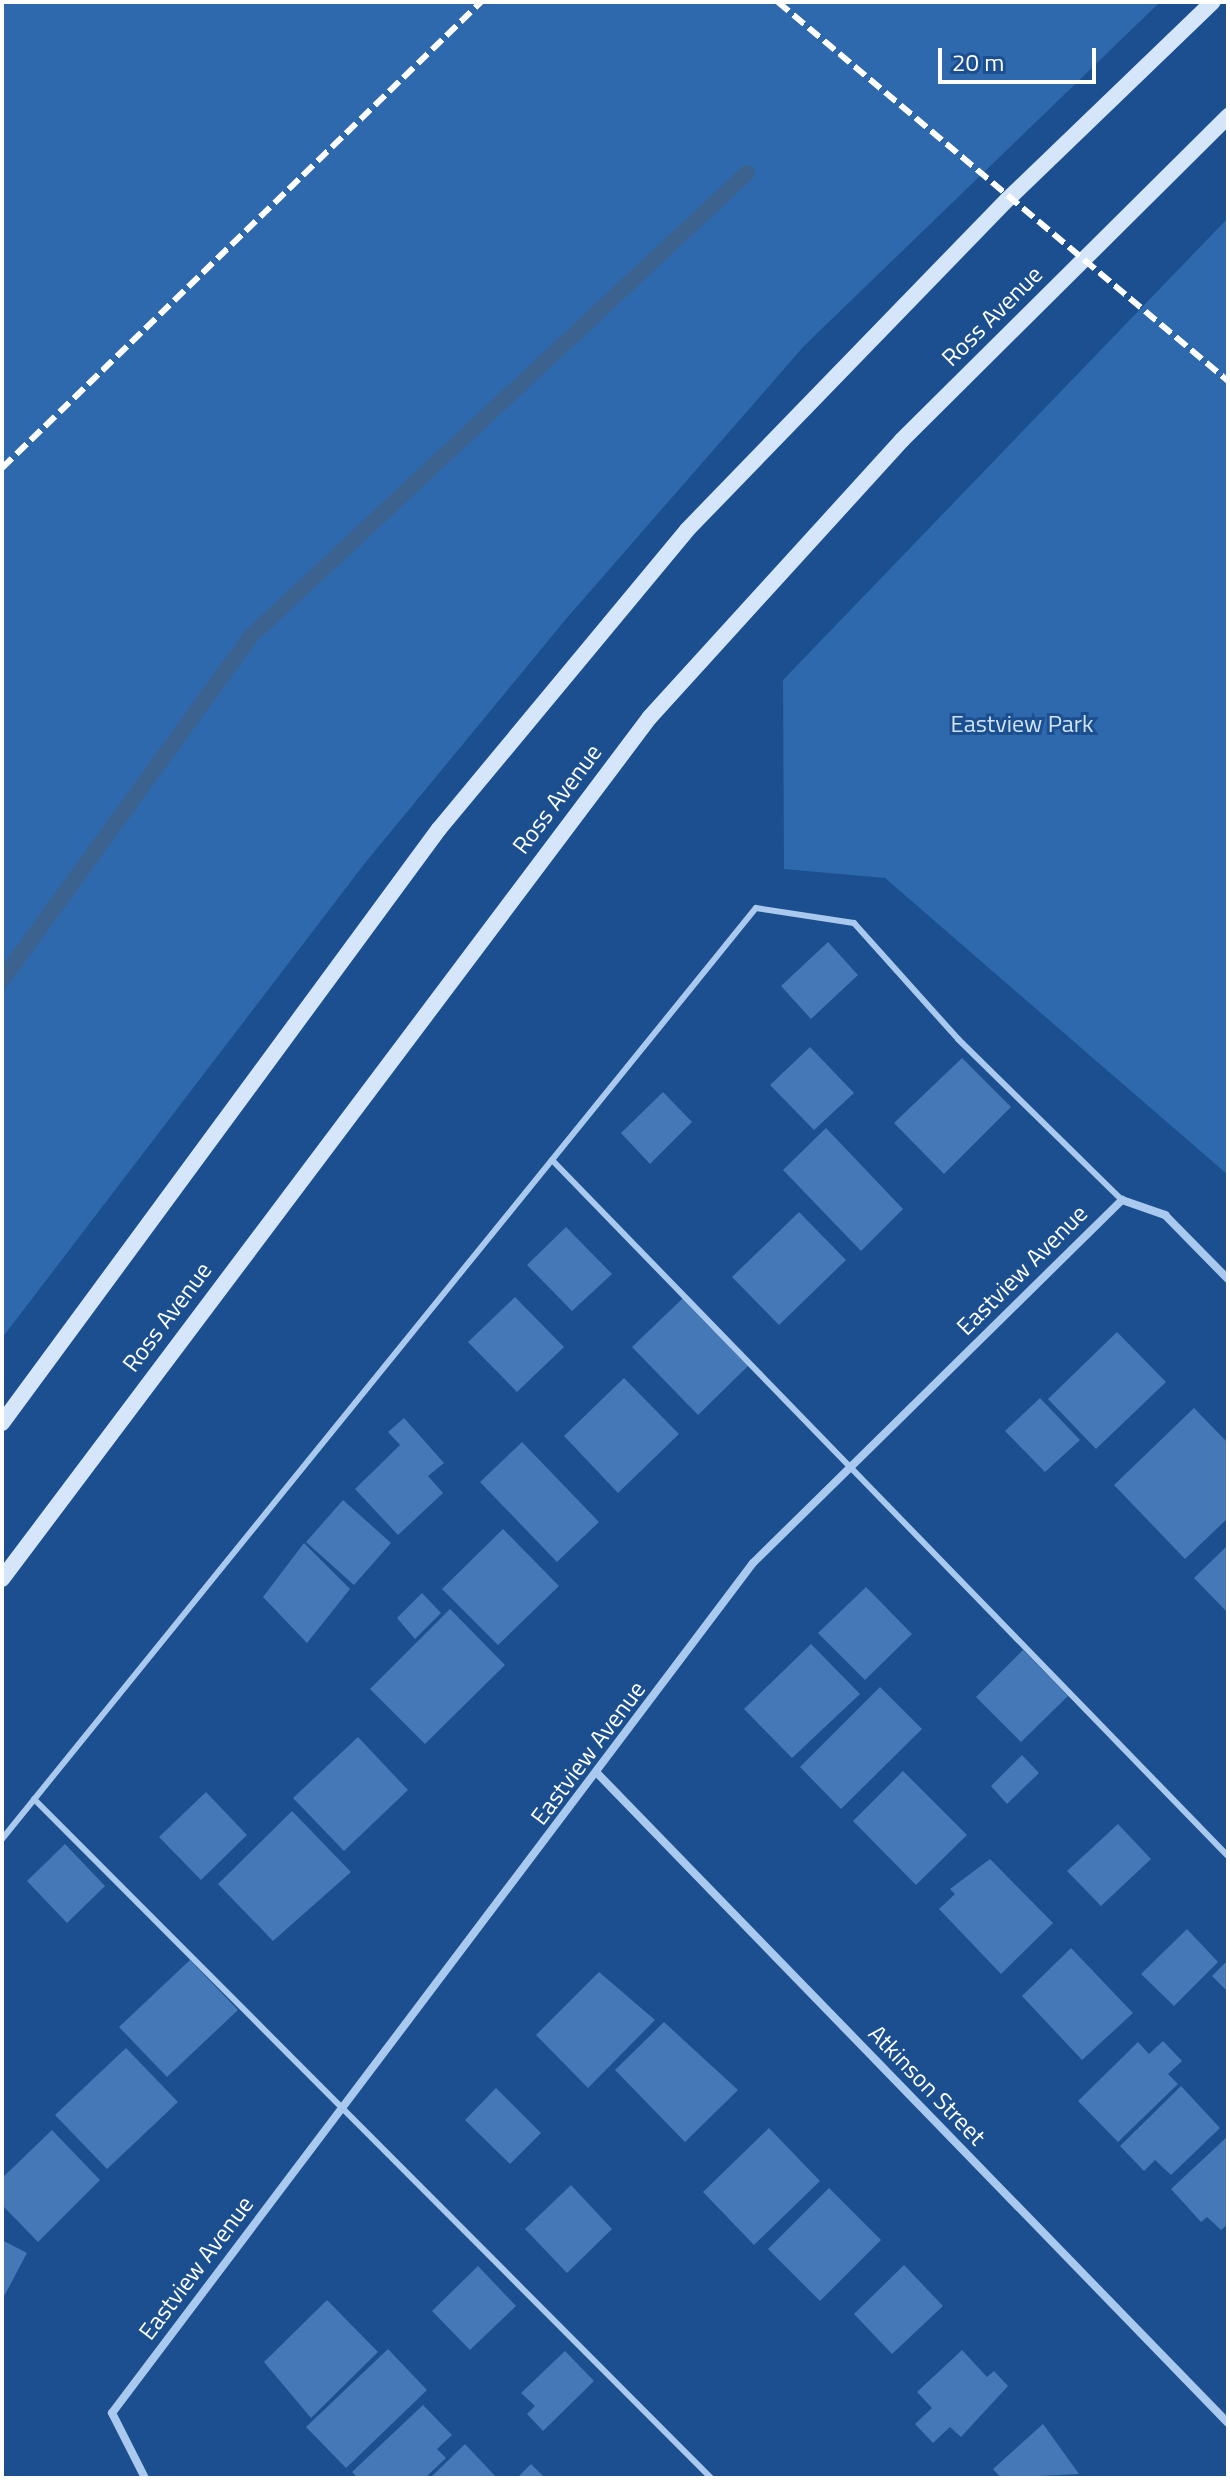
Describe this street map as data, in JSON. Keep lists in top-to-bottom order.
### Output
{
  "streets": {
    "main road": ["Ross Avenue"],
    "street": ["Eastview Avenue", "Atkinson Street"]
  },
  "crossings": [
    ["Eastview Avenue", "Atkinson Street"]
  ],
  "parks": ["Eastview Park"],
  "scale_bar": "20 m"
}
